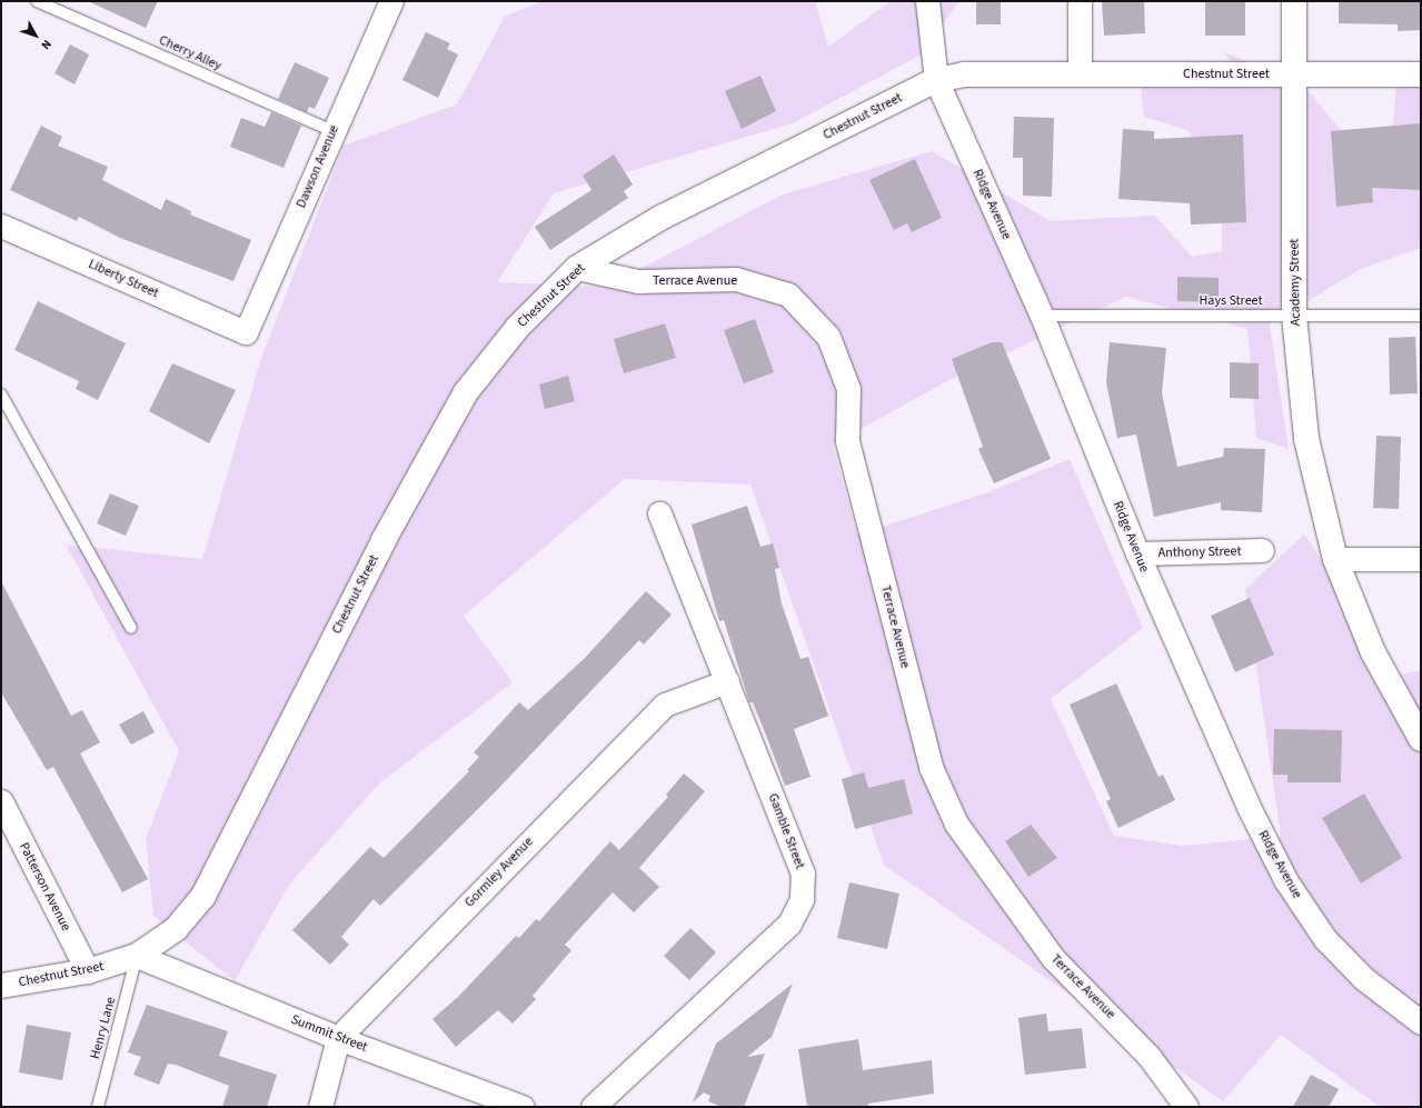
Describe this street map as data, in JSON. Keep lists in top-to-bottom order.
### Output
{
  "streets": {
    "main road": ["Chestnut Street", "Academy Street"],
    "street": [
      "Dawson Avenue",
      "Ridge Avenue",
      "Liberty Street",
      "Terrace Avenue",
      "Anthony Street",
      "Gamble Street",
      "Gormley Avenue",
      "Patterson Avenue",
      "Summit Street"
    ],
    "lane": ["Cherry Alley", "Hays Street", "Henry Lane"]
  },
  "crossings": [
    ["Cherry Alley", "Dawson Avenue"],
    ["Chestnut Street", "Ridge Avenue"],
    ["Chestnut Street", "Terrace Avenue"],
    ["Chestnut Street", "Academy Street"],
    ["Chestnut Street", "Patterson Avenue"],
    ["Chestnut Street", "Henry Lane"],
    ["Chestnut Street", "Summit Street"],
    ["Dawson Avenue", "Liberty Street"],
    ["Ridge Avenue", "Hays Street"],
    ["Ridge Avenue", "Anthony Street"],
    ["Academy Street", "Hays Street"],
    ["Gamble Street", "Gormley Avenue"],
    ["Gormley Avenue", "Summit Street"],
    ["Henry Lane", "Summit Street"]
  ],
  "north": "bottom right"
}
